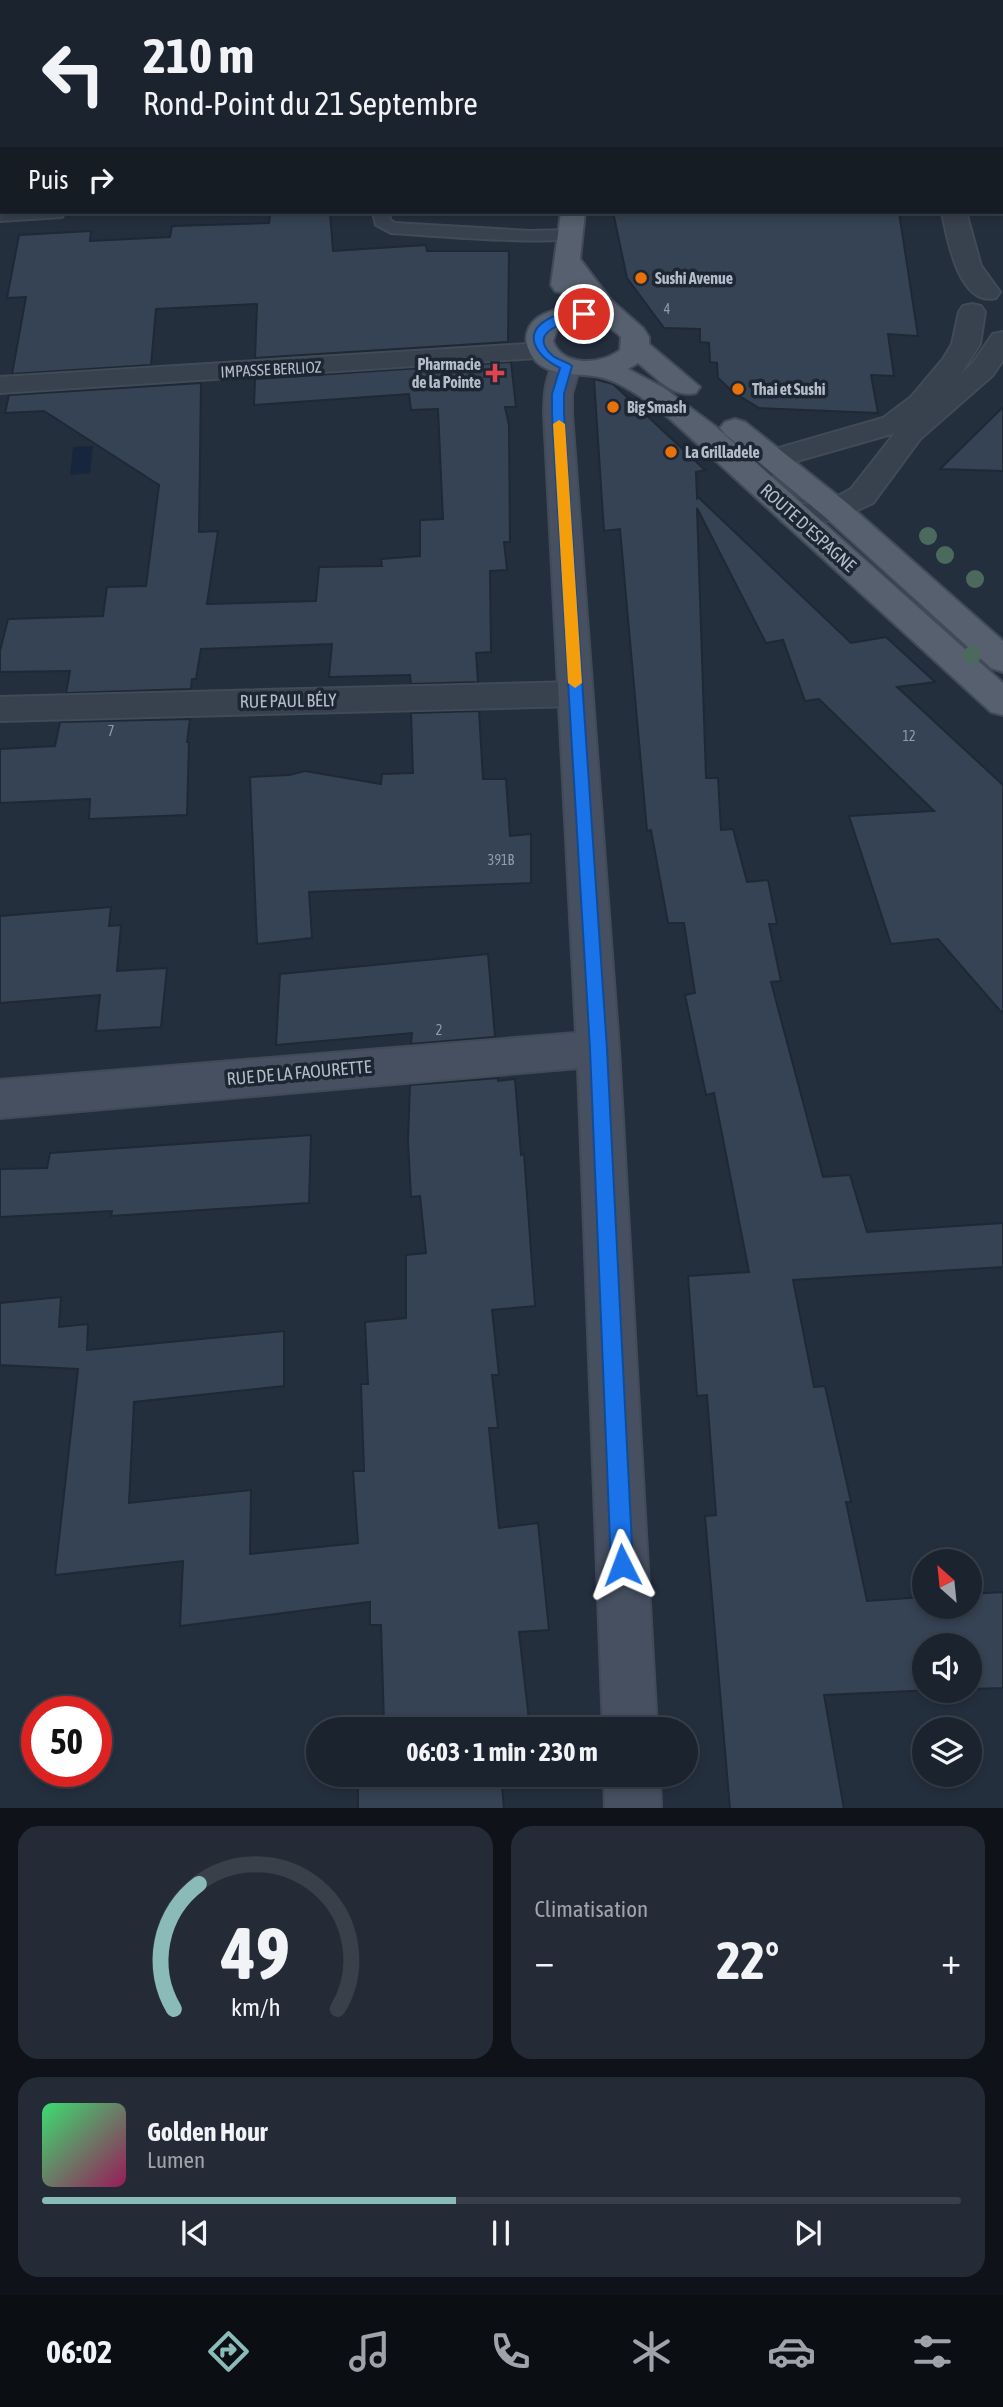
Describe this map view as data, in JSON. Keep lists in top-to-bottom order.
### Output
{
  "streets": {
    "main road": ["ROUTE D'ESPAGNE", "RUE DE LA FAOURETTE"],
    "street": ["IMPASSE BERLIOZ", "RUE PAUL BÉLY"]
  },
  "places": {
    "other": [
      "Sushi Avenue",
      "Thai et Sushi",
      "Big Smash",
      "La Grilladele"
    ],
    "health": ["Pharmacie de la Pointe"]
  },
  "house_numbers": [
    "4",
    "7",
    "12",
    "391B",
    "2"
  ],
  "north": "top left",
  "page": {
    "turn": ["210 m", "Rond-Point du 21 Septembre"],
    "then": "Puis",
    "limit": "50",
    "trip": "06:03 · 1 min · 230 m",
    "tile": "Climatisation",
    "heat": ["−", "22°", "+"],
    "song": ["Golden Hour", "Lumen"],
    "tabs": "06:02",
    "gauge": ["49", "km/h"]
  }
}
